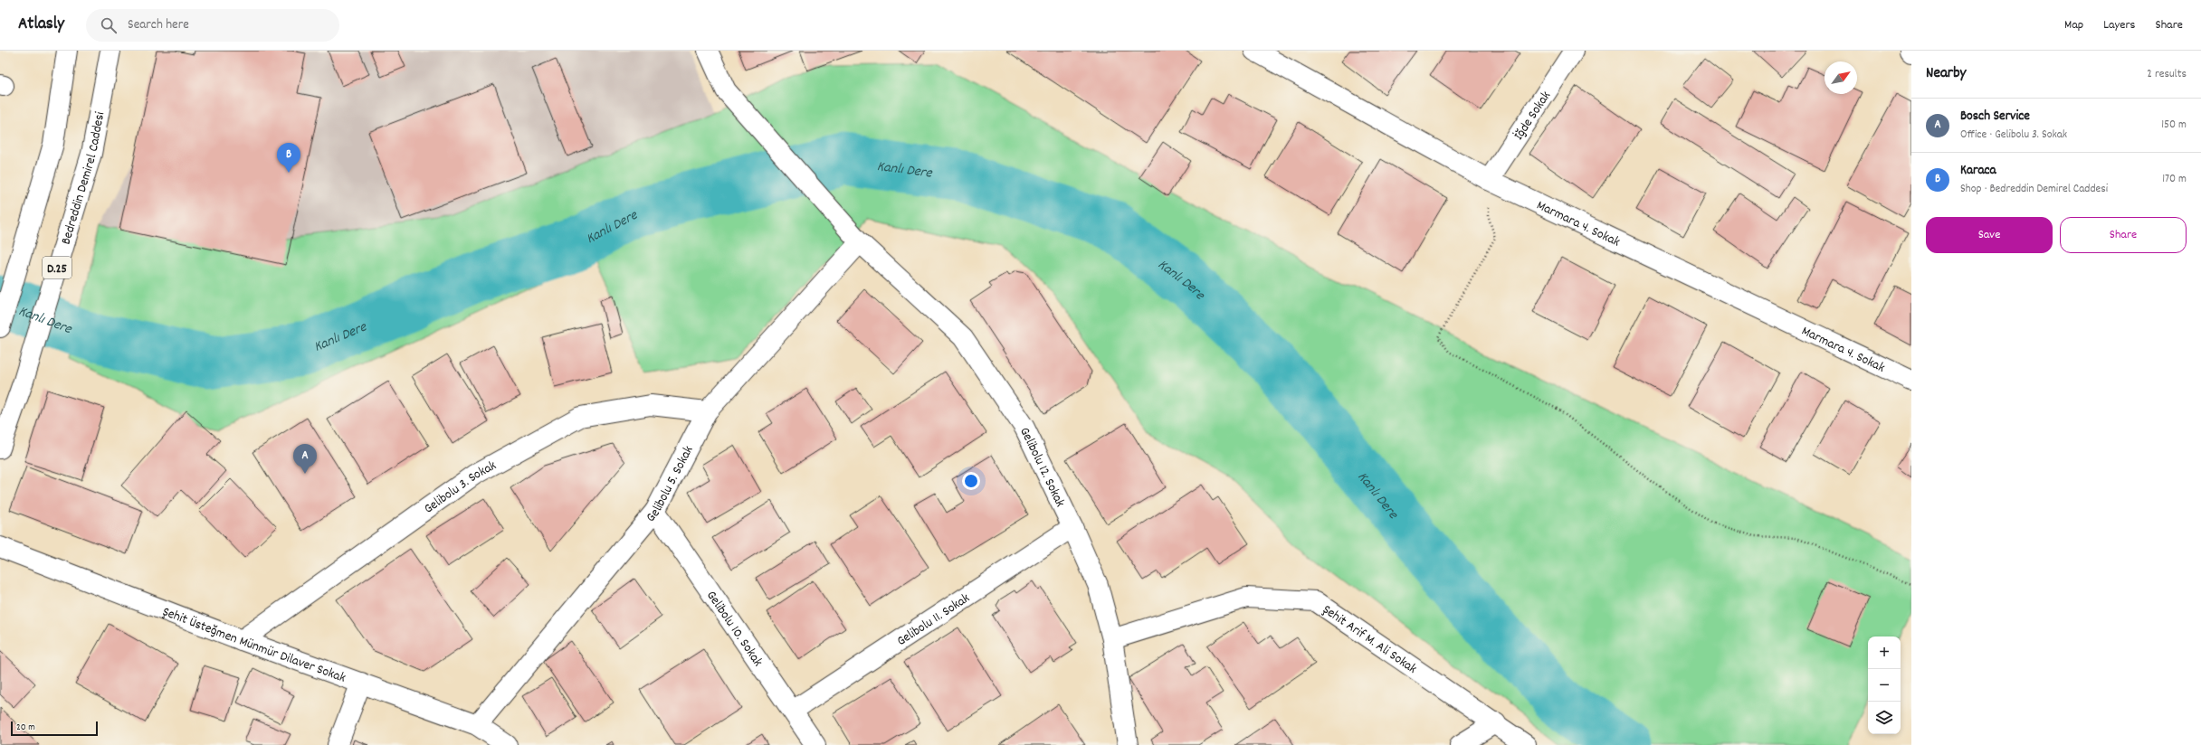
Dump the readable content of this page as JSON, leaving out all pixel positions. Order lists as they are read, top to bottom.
{
  "streets": {
    "street": [
      "İğde Sokak",
      "Bedreddin Demirel Caddesi",
      "Marmara 4. Sokak",
      "D.25",
      "Gelibolu 12. Sokak",
      "Gelibolu 5. Sokak",
      "Gelibolu 3. Sokak",
      "Gelibolu 11. Sokak",
      "Gelibolu 10. Sokak",
      "Şehit Arif M. Ali Sokak",
      "Şehit Üsteğmen Münmür Dilaver Sokak"
    ]
  },
  "crossings": [
    ["İğde Sokak", "Marmara 4. Sokak"],
    ["Gelibolu 12. Sokak", "Gelibolu 5. Sokak"],
    ["Gelibolu 12. Sokak", "Gelibolu 11. Sokak"],
    ["Gelibolu 12. Sokak", "Şehit Arif M. Ali Sokak"],
    ["Gelibolu 5. Sokak", "Gelibolu 3. Sokak"],
    ["Gelibolu 5. Sokak", "Gelibolu 10. Sokak"],
    ["Gelibolu 5. Sokak", "Şehit Üsteğmen Münmür Dilaver Sokak"],
    ["Gelibolu 3. Sokak", "Şehit Üsteğmen Münmür Dilaver Sokak"],
    ["Gelibolu 11. Sokak", "Gelibolu 10. Sokak"]
  ],
  "water": ["Kanlı Dere"],
  "scale_bar": "20 m",
  "north": "top right",
  "page": {
    "header": "Atlasly",
    "search": "Search here",
    "nav": ["Map", "Layers", "Share"],
    "heading": ["Nearby", "2 results"],
    "list": [
      {
        "mark": "A",
        "name": "Bosch Service",
        "note": "Office · Gelibolu 3. Sokak",
        "value": "150 m"
      },
      {
        "mark": "B",
        "name": "Karaca",
        "note": "Shop · Bedreddin Demirel Caddesi",
        "value": "170 m"
      }
    ],
    "pins": ["B", "A"],
    "buttons": ["Save", "Share"],
    "map_buttons": ["+", "−"],
    "scale": "20 m"
  }
}
